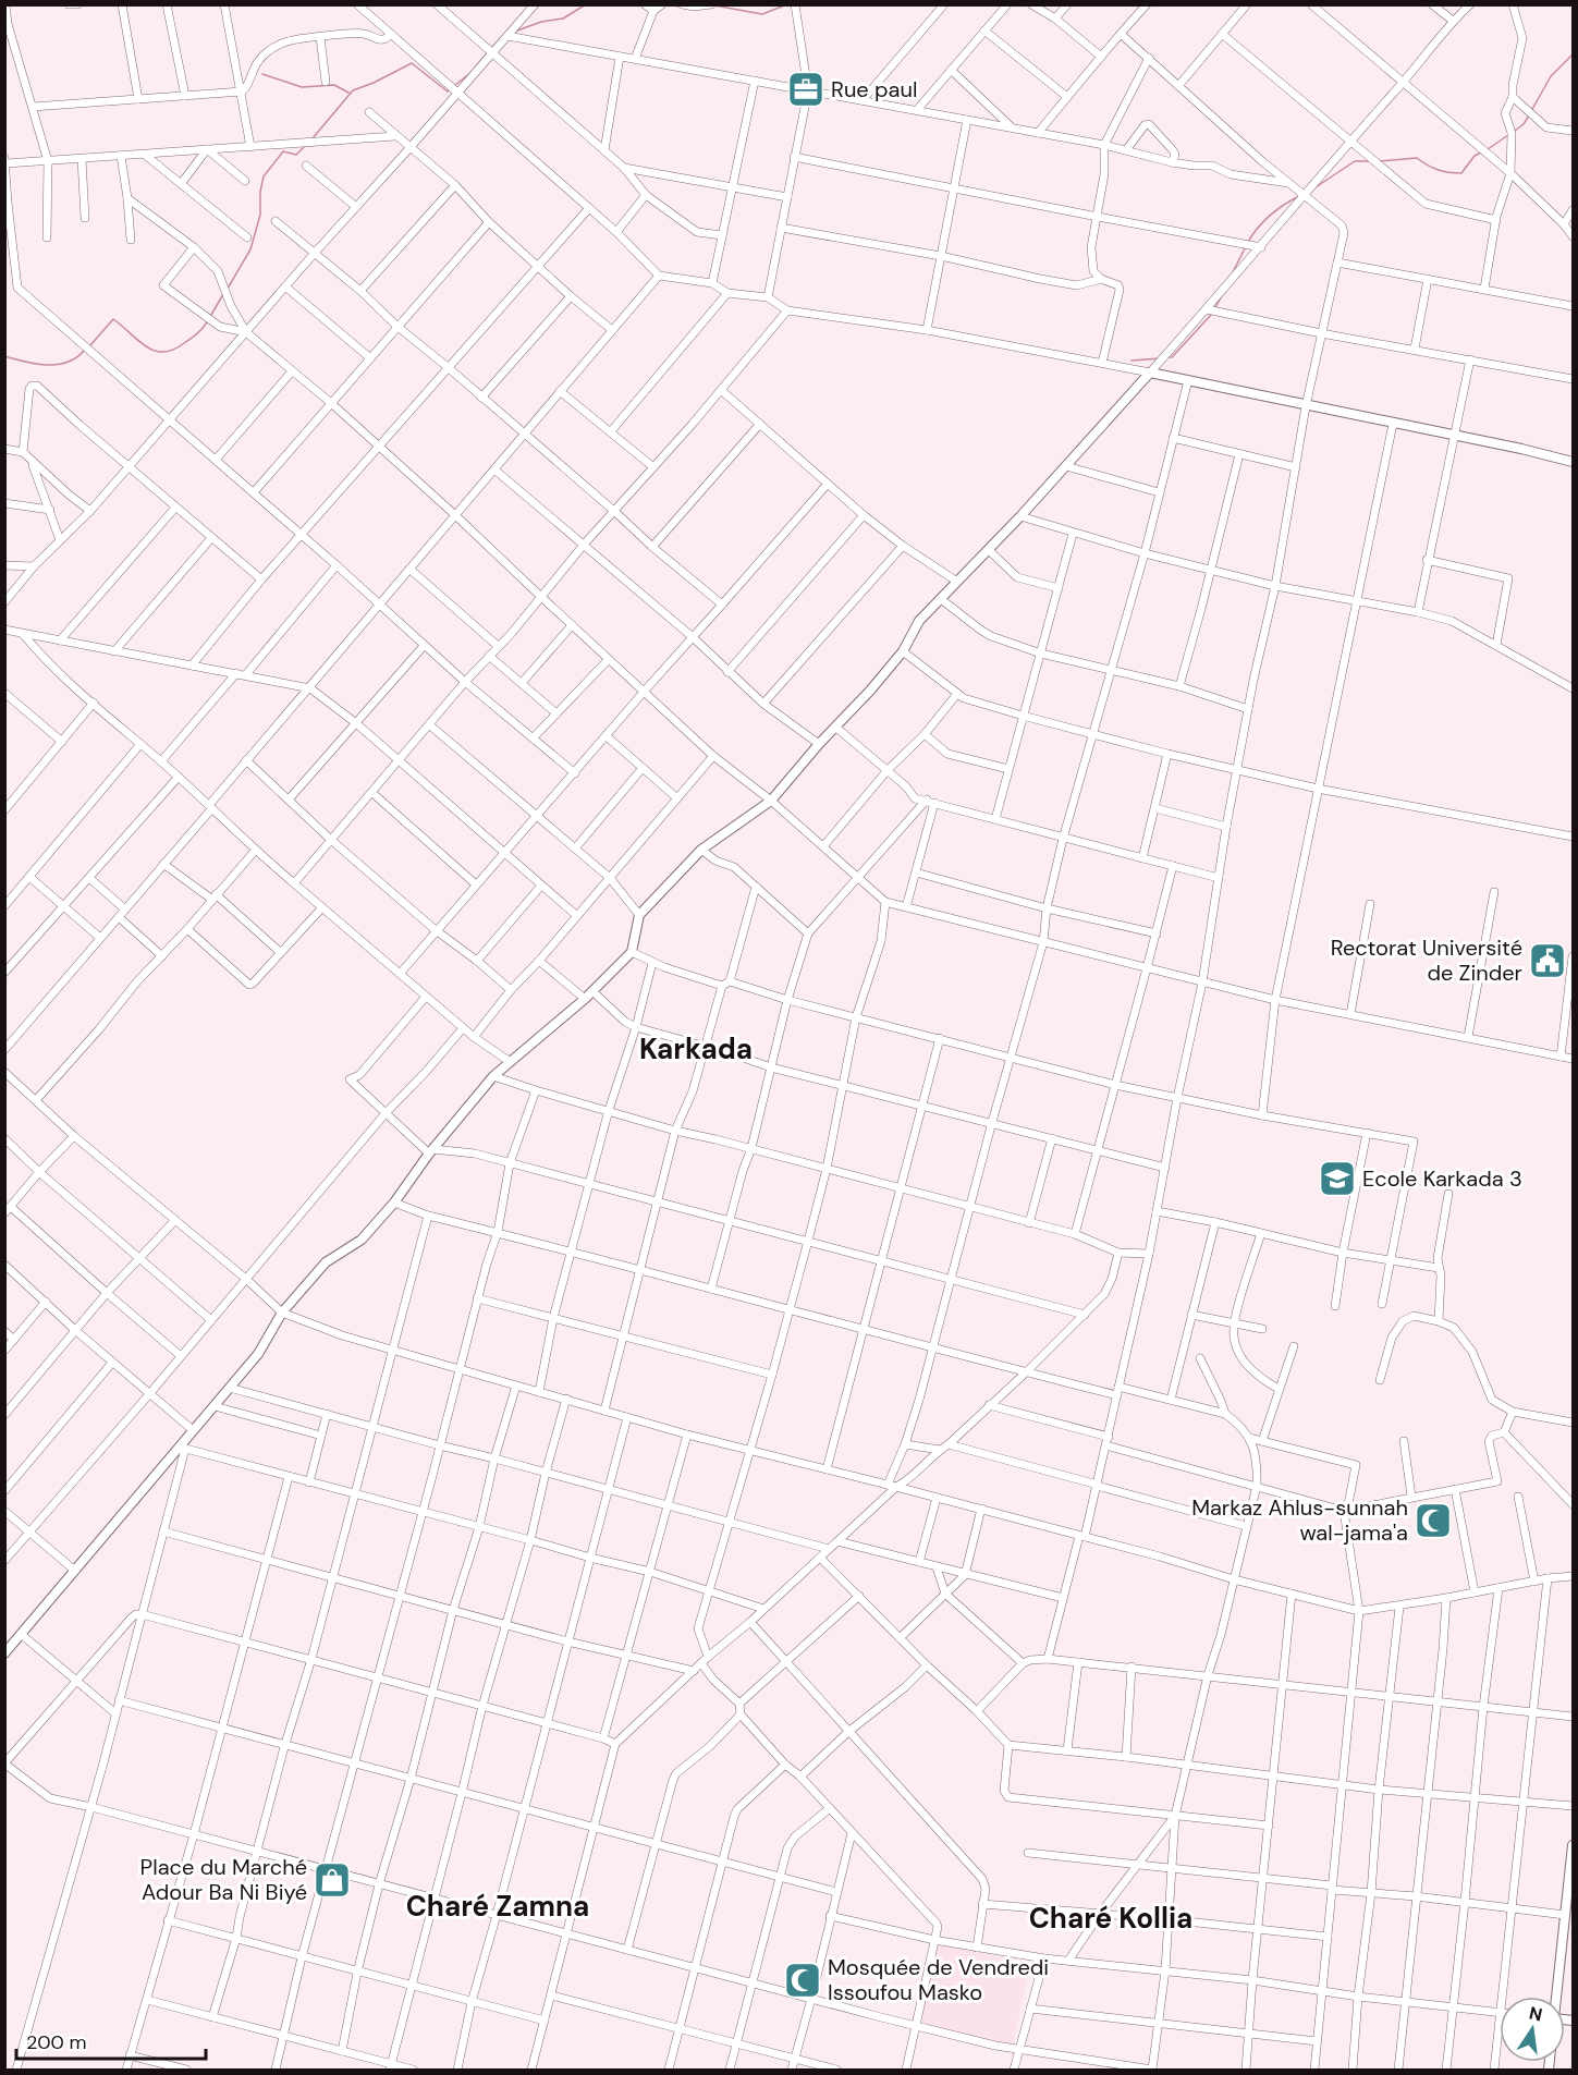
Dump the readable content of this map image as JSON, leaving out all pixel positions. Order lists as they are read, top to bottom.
{
  "districts": ["Karkada", "Charé Zamna", "Charé Kollia"],
  "places": {
    "office": ["Rue paul"],
    "public building": ["Rectorat Université de Zinder"],
    "school or university": ["Ecole Karkada 3"],
    "mosque": ["Markaz Ahlus-sunnah wal-jama'a", "Mosquée de Vendredi Issoufou Masko"],
    "shop": ["Place du Marché Adour Ba Ni Biyé"]
  },
  "scale_bar": "200 m",
  "north": "top"
}
